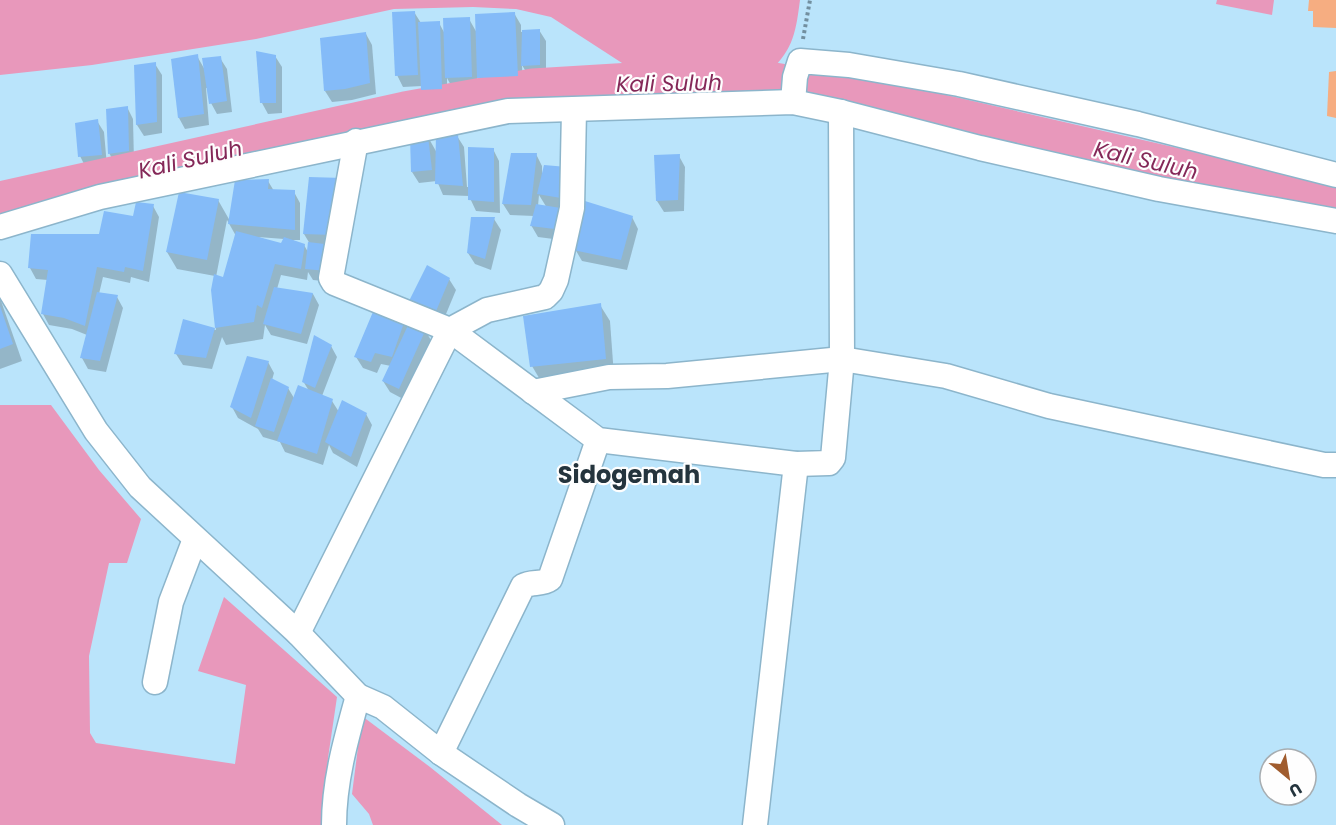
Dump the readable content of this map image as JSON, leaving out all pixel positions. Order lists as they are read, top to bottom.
{
  "districts": ["Sidogemah"],
  "water": ["Kali Suluh"],
  "north": "bottom right"
}
